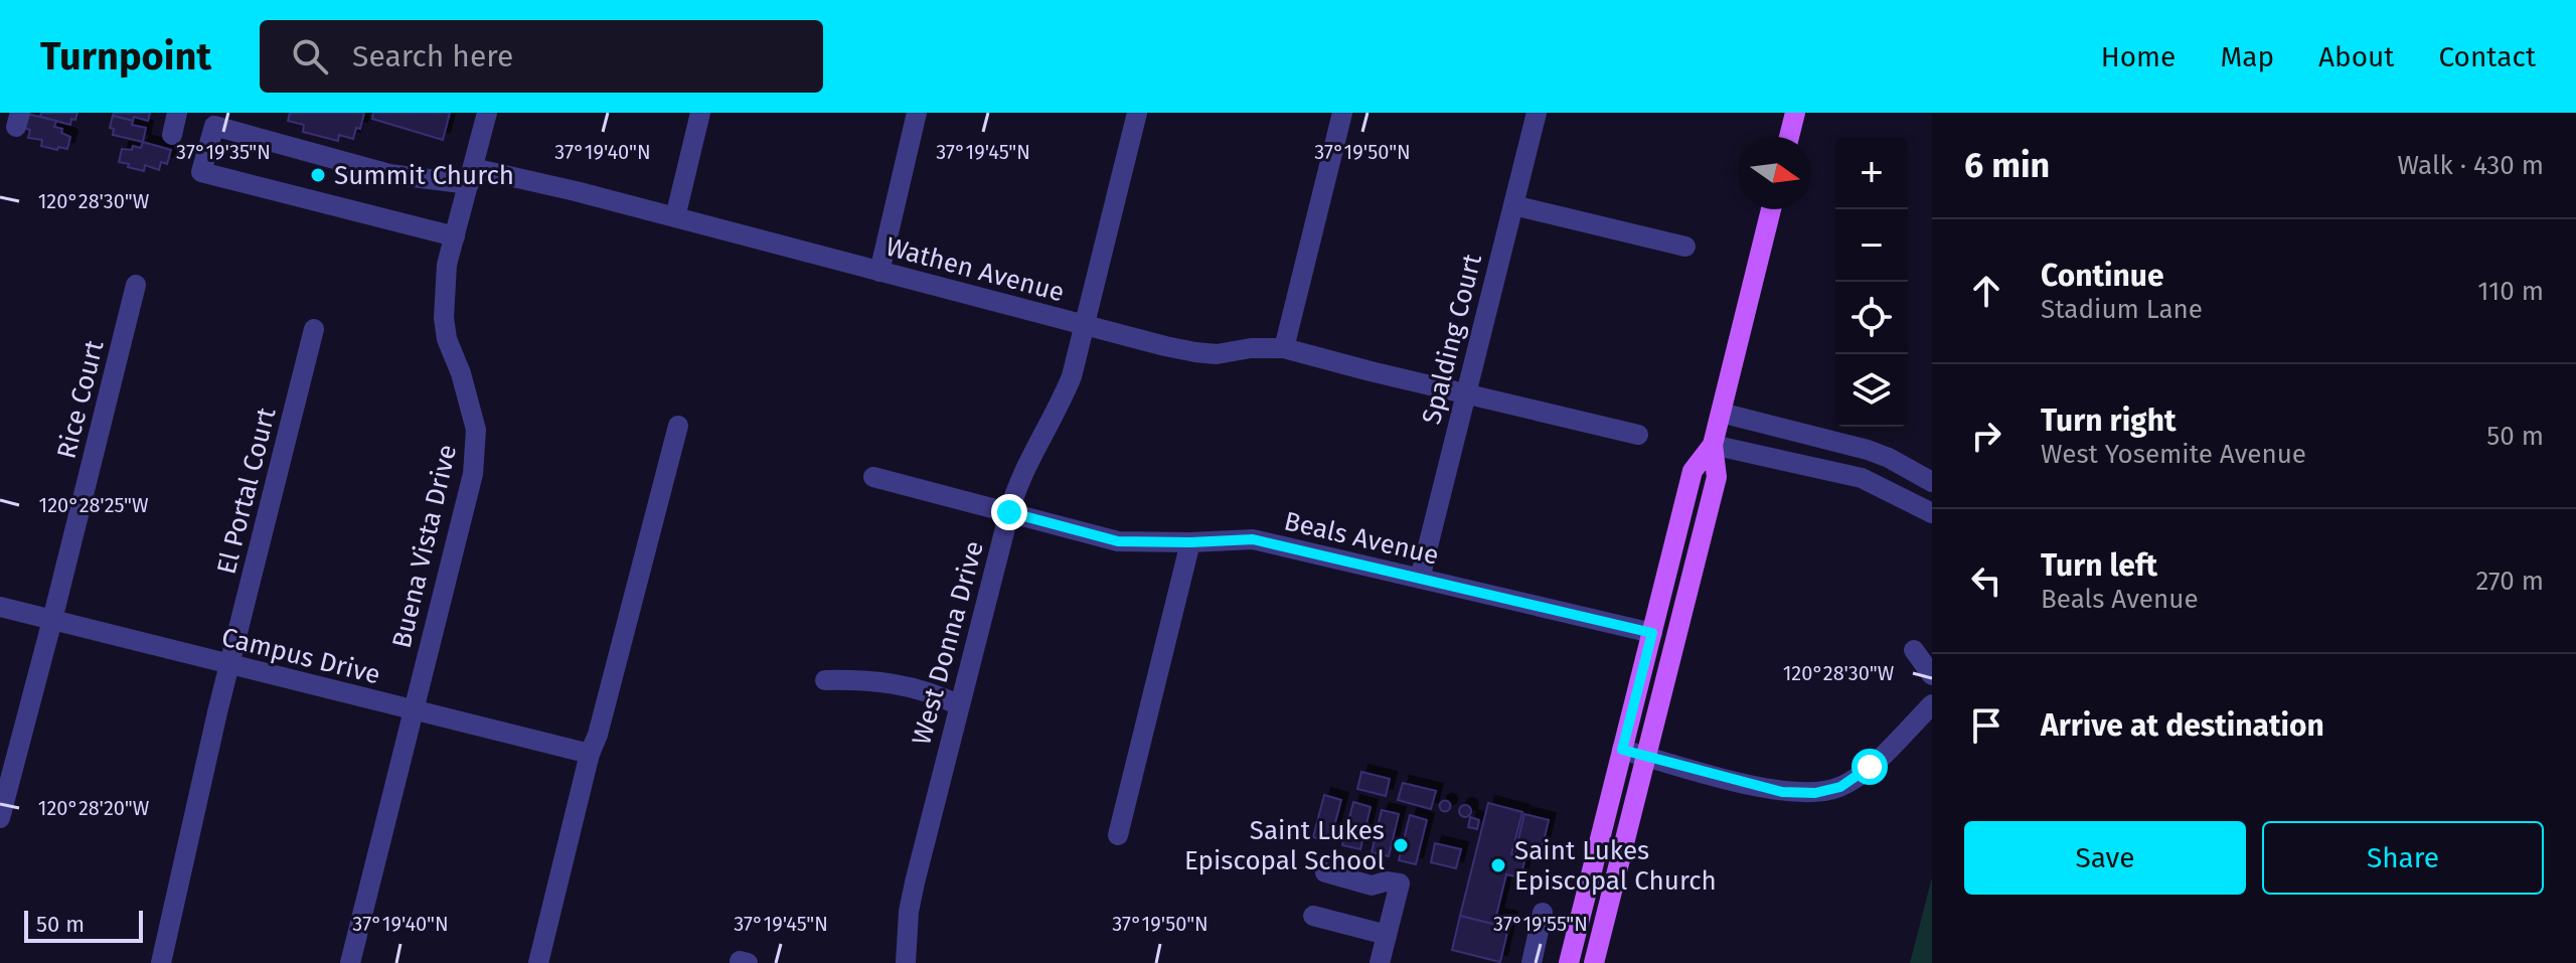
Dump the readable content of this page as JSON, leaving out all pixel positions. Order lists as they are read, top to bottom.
{
  "streets": {
    "street": [
      "Wathen Avenue",
      "Spalding Court",
      "Rice Court",
      "El Portal Court",
      "Beals Avenue",
      "Buena Vista Drive",
      "West Donna Drive",
      "Campus Drive"
    ]
  },
  "crossings": [
    ["Wathen Avenue", "Spalding Court"],
    ["Wathen Avenue", "Buena Vista Drive"],
    ["Wathen Avenue", "West Donna Drive"],
    ["Spalding Court", "Beals Avenue"],
    ["Rice Court", "Campus Drive"],
    ["El Portal Court", "Campus Drive"],
    ["Beals Avenue", "West Donna Drive"],
    ["Buena Vista Drive", "Campus Drive"]
  ],
  "places": ["Summit Church", "Saint Lukes Episcopal School", "Saint Lukes Episcopal Church"],
  "scale_bar": "50 m",
  "north": "right",
  "page": {
    "header": "Turnpoint",
    "search": "Search here",
    "nav": [
      "Home",
      "Map",
      "About",
      "Contact"
    ],
    "heading": ["6 min", "Walk · 430 m"],
    "map_buttons": ["+", "−"],
    "list": [
      ["Continue", "Stadium Lane", "110 m"],
      ["Turn right", "West Yosemite Avenue", "50 m"],
      ["Turn left", "Beals Avenue", "270 m"],
      "Arrive at destination"
    ],
    "buttons": ["Save", "Share"],
    "scale": "50 m"
  },
  "coordinates": [
    "37°19'35\"N",
    "37°19'40\"N",
    "37°19'45\"N",
    "37°19'50\"N",
    "120°28'30\"W",
    "120°28'25\"W",
    "120°28'20\"W",
    "37°19'55\"N"
  ]
}
